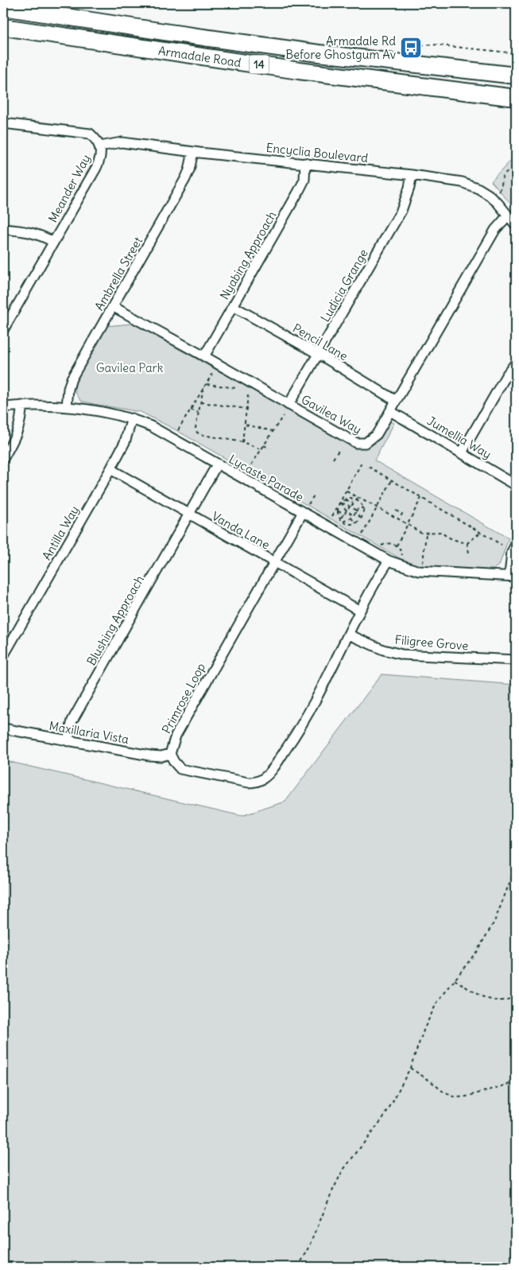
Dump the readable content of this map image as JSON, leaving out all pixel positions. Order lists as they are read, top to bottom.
{
  "streets": {
    "highway": ["Armadale Road", "14"],
    "street": [
      "Encyclia Boulevard",
      "Meander Way",
      "Nyabing Approach",
      "Ambrella Street",
      "Ludicia Grange",
      "Pencil Lane",
      "Gavilea Way",
      "Jumellia Way",
      "Lycaste Parade",
      "Vanda Lane",
      "Antilla Way",
      "Blushing Approach",
      "Filigree Grove",
      "Primrose Loop",
      "Maxillaria Vista"
    ]
  },
  "crossings": [
    ["Encyclia Boulevard", "Meander Way"],
    ["Encyclia Boulevard", "Nyabing Approach"],
    ["Encyclia Boulevard", "Ambrella Street"],
    ["Encyclia Boulevard", "Ludicia Grange"],
    ["Encyclia Boulevard", "Gavilea Way"],
    ["Nyabing Approach", "Pencil Lane"],
    ["Nyabing Approach", "Gavilea Way"],
    ["Ambrella Street", "Gavilea Way"],
    ["Ambrella Street", "Lycaste Parade"],
    ["Ludicia Grange", "Pencil Lane"],
    ["Ludicia Grange", "Gavilea Way"],
    ["Pencil Lane", "Gavilea Way"],
    ["Gavilea Way", "Jumellia Way"],
    ["Lycaste Parade", "Antilla Way"],
    ["Lycaste Parade", "Blushing Approach"],
    ["Lycaste Parade", "Primrose Loop"],
    ["Vanda Lane", "Antilla Way"],
    ["Vanda Lane", "Blushing Approach"],
    ["Vanda Lane", "Primrose Loop"],
    ["Blushing Approach", "Maxillaria Vista"],
    ["Primrose Loop", "Maxillaria Vista"]
  ],
  "parks": ["Gavilea Park"],
  "places": {
    "bus stop": ["Armadale Rd Before Ghostgum Av"]
  }
}
